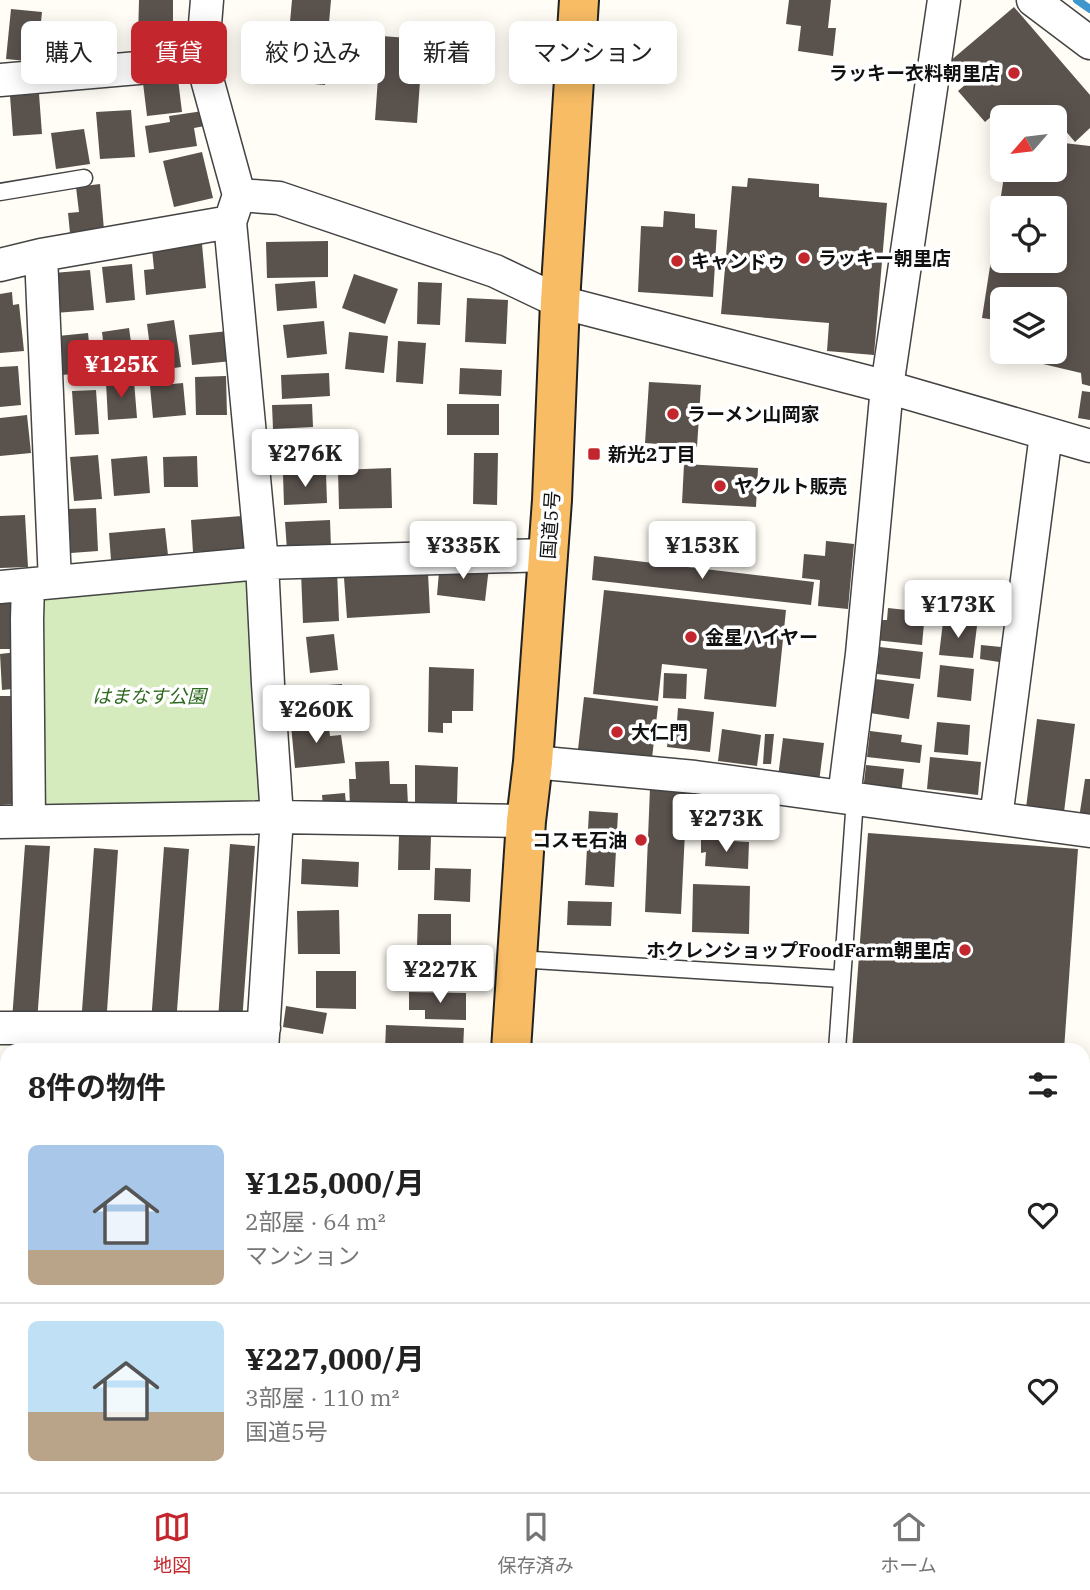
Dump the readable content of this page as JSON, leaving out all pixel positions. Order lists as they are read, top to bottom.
{
  "streets": {
    "highway": ["国道5号"]
  },
  "parks": ["はまなす公園"],
  "places": {
    "other": [
      "ラッキー衣料朝里店",
      "ラッキー朝里店",
      "キャンドゥ",
      "ラーメン山岡家",
      "ヤクルト販売",
      "金星ハイヤー",
      "大仁門",
      "コスモ石油",
      "ホクレンショップFoodFarm朝里店"
    ],
    "transit": ["新光2丁目"]
  },
  "north": "bottom left",
  "page": {
    "chip": [
      "購入",
      "賃貸",
      "絞り込み",
      "新着",
      "マンション"
    ],
    "price": [
      "¥125K",
      "¥276K",
      "¥335K",
      "¥153K",
      "¥173K",
      "¥260K",
      "¥273K",
      "¥227K"
    ],
    "heading": "8件の物件",
    "list": [
      {
        "name": "¥125,000/月",
        "note": "2部屋 · 64 m² · マンション"
      },
      {
        "name": "¥227,000/月",
        "note": "3部屋 · 110 m² · 国道5号"
      }
    ],
    "tabs": ["地図", "保存済み", "ホーム"]
  }
}
